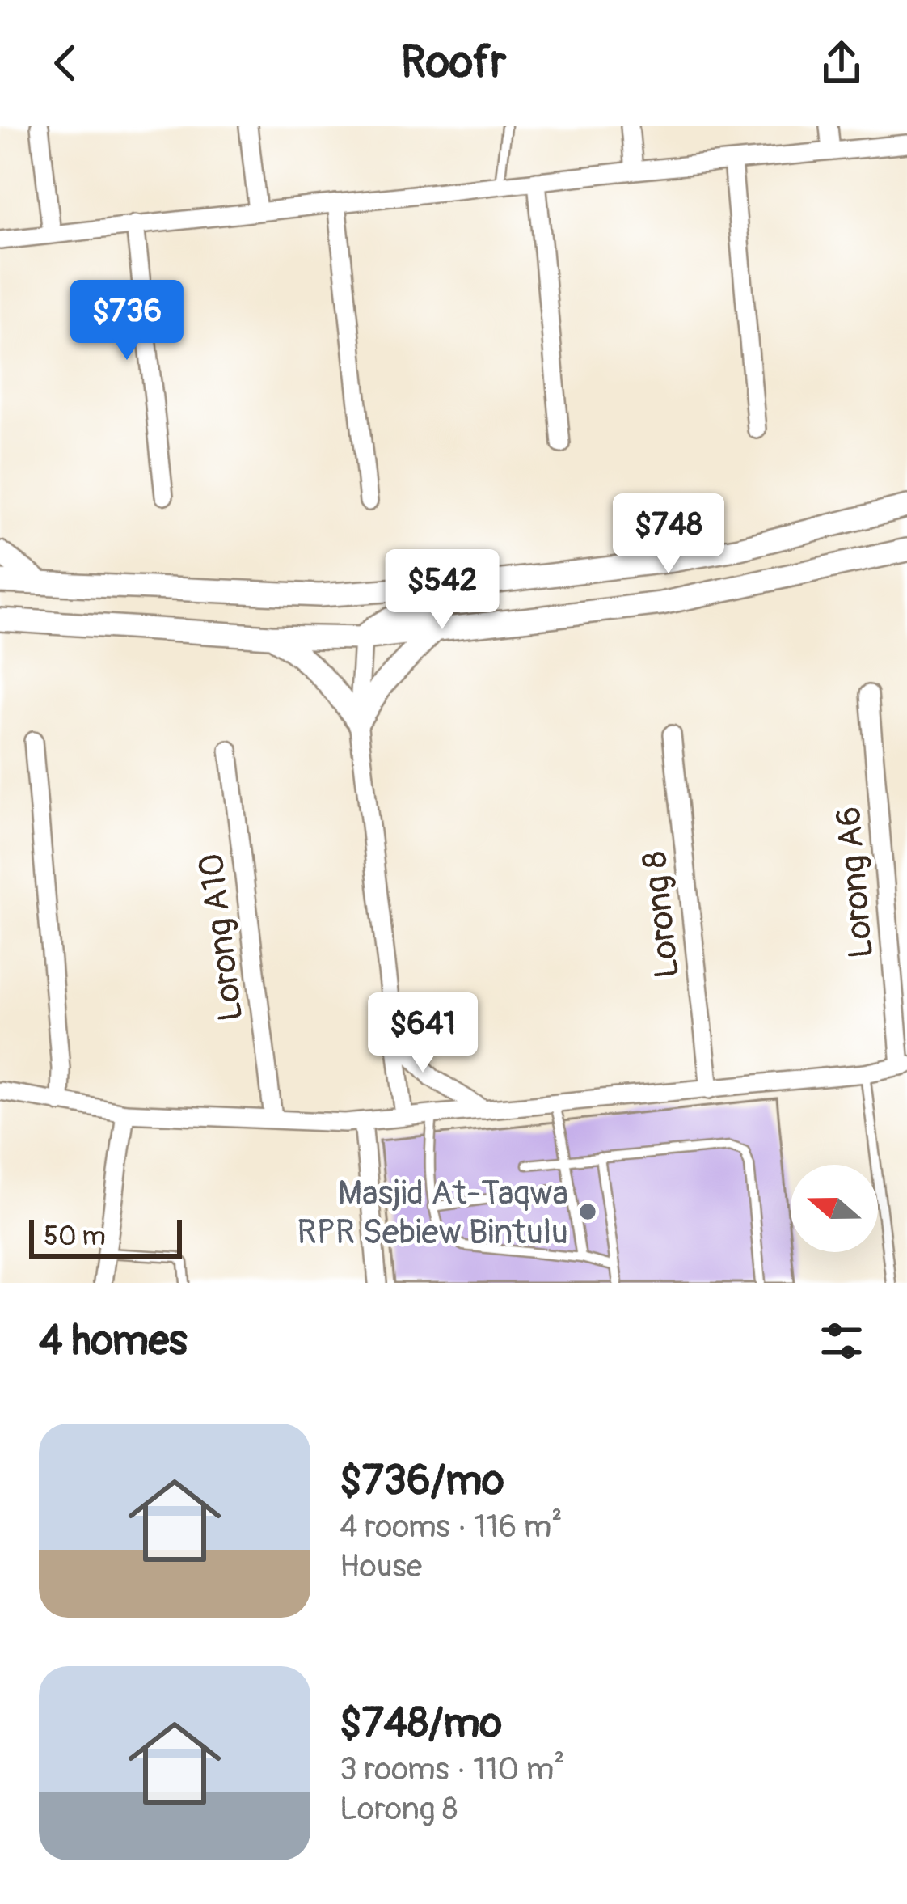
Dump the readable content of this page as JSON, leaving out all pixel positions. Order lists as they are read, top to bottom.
{
  "streets": {
    "street": ["Lorong A6", "Lorong 8", "Lorong A10"]
  },
  "places": ["Masjid At-Taqwa RPR Sebiew Bintulu"],
  "scale_bar": "50 m",
  "north": "left",
  "page": {
    "header": "Roofr",
    "price": [
      "$736",
      "$748",
      "$542",
      "$641"
    ],
    "scale": "50 m",
    "heading": "4 homes",
    "list": [
      {
        "name": "$736/mo",
        "note": "4 rooms · 116 m² · House"
      },
      {
        "name": "$748/mo",
        "note": "3 rooms · 110 m² · Lorong 8"
      }
    ]
  }
}
